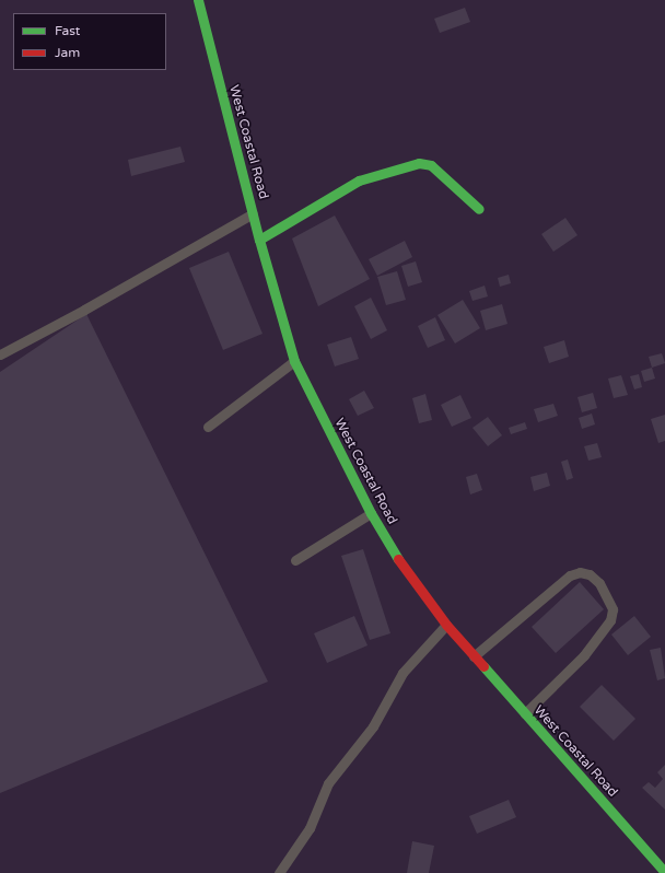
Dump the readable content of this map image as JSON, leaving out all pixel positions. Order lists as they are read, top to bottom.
{
  "streets": {
    "main road": ["West Coastal Road"]
  },
  "legend": ["Fast", "Jam"]
}
